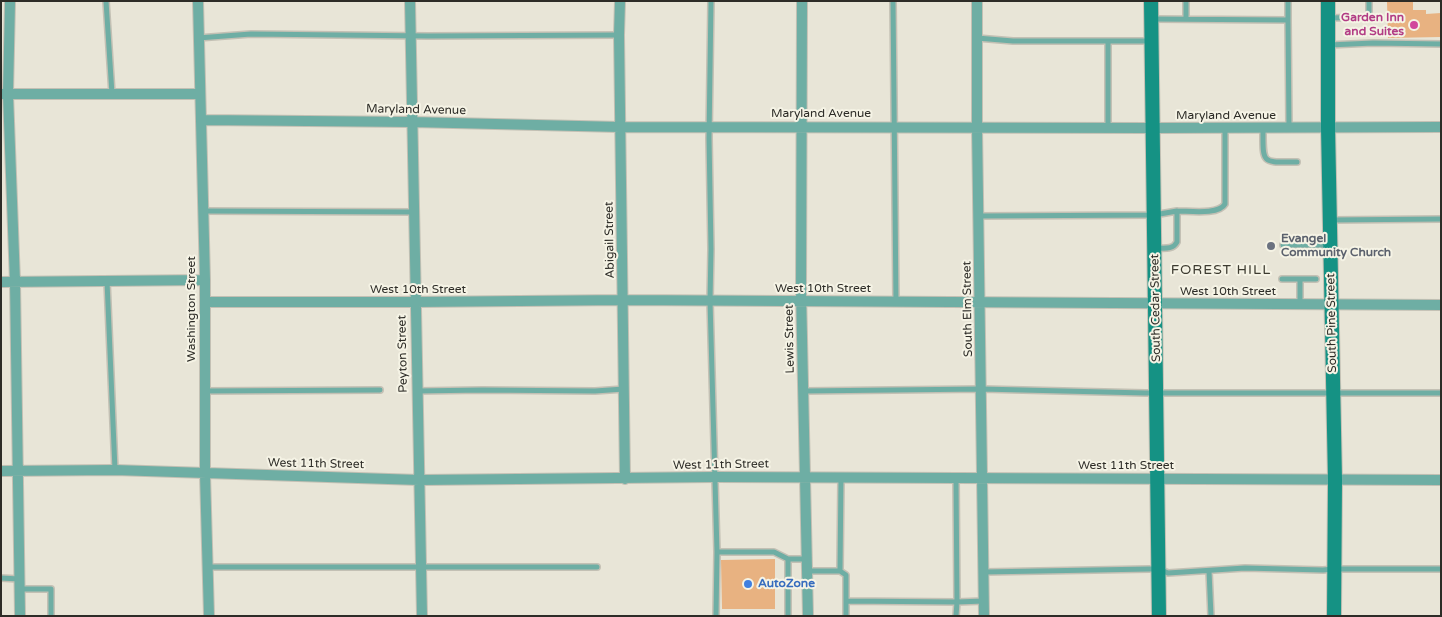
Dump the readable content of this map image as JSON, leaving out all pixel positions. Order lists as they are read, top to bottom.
{
  "streets": {
    "main road": ["South Cedar Street", "South Pine Street"],
    "street": [
      "Maryland Avenue",
      "Abigail Street",
      "West 10th Street",
      "Washington Street",
      "South Elm Street",
      "Lewis Street",
      "Peyton Street",
      "West 11th Street"
    ]
  },
  "crossings": [
    ["Maryland Avenue", "Abigail Street"],
    ["Maryland Avenue", "South Cedar Street"],
    ["Maryland Avenue", "Washington Street"],
    ["Maryland Avenue", "South Elm Street"],
    ["Maryland Avenue", "South Pine Street"],
    ["Maryland Avenue", "Lewis Street"],
    ["Maryland Avenue", "Peyton Street"],
    ["Abigail Street", "West 10th Street"],
    ["Abigail Street", "West 11th Street"],
    ["West 10th Street", "South Cedar Street"],
    ["West 10th Street", "Washington Street"],
    ["West 10th Street", "South Elm Street"],
    ["West 10th Street", "South Pine Street"],
    ["West 10th Street", "Lewis Street"],
    ["West 10th Street", "Peyton Street"],
    ["South Cedar Street", "West 11th Street"],
    ["Washington Street", "West 11th Street"],
    ["South Elm Street", "West 11th Street"],
    ["South Pine Street", "West 11th Street"],
    ["Lewis Street", "West 11th Street"],
    ["Peyton Street", "West 11th Street"]
  ],
  "districts": ["FOREST HILL"],
  "places": ["Garden Inn and Suites", "Evangel Community Church", "AutoZone"]
}
